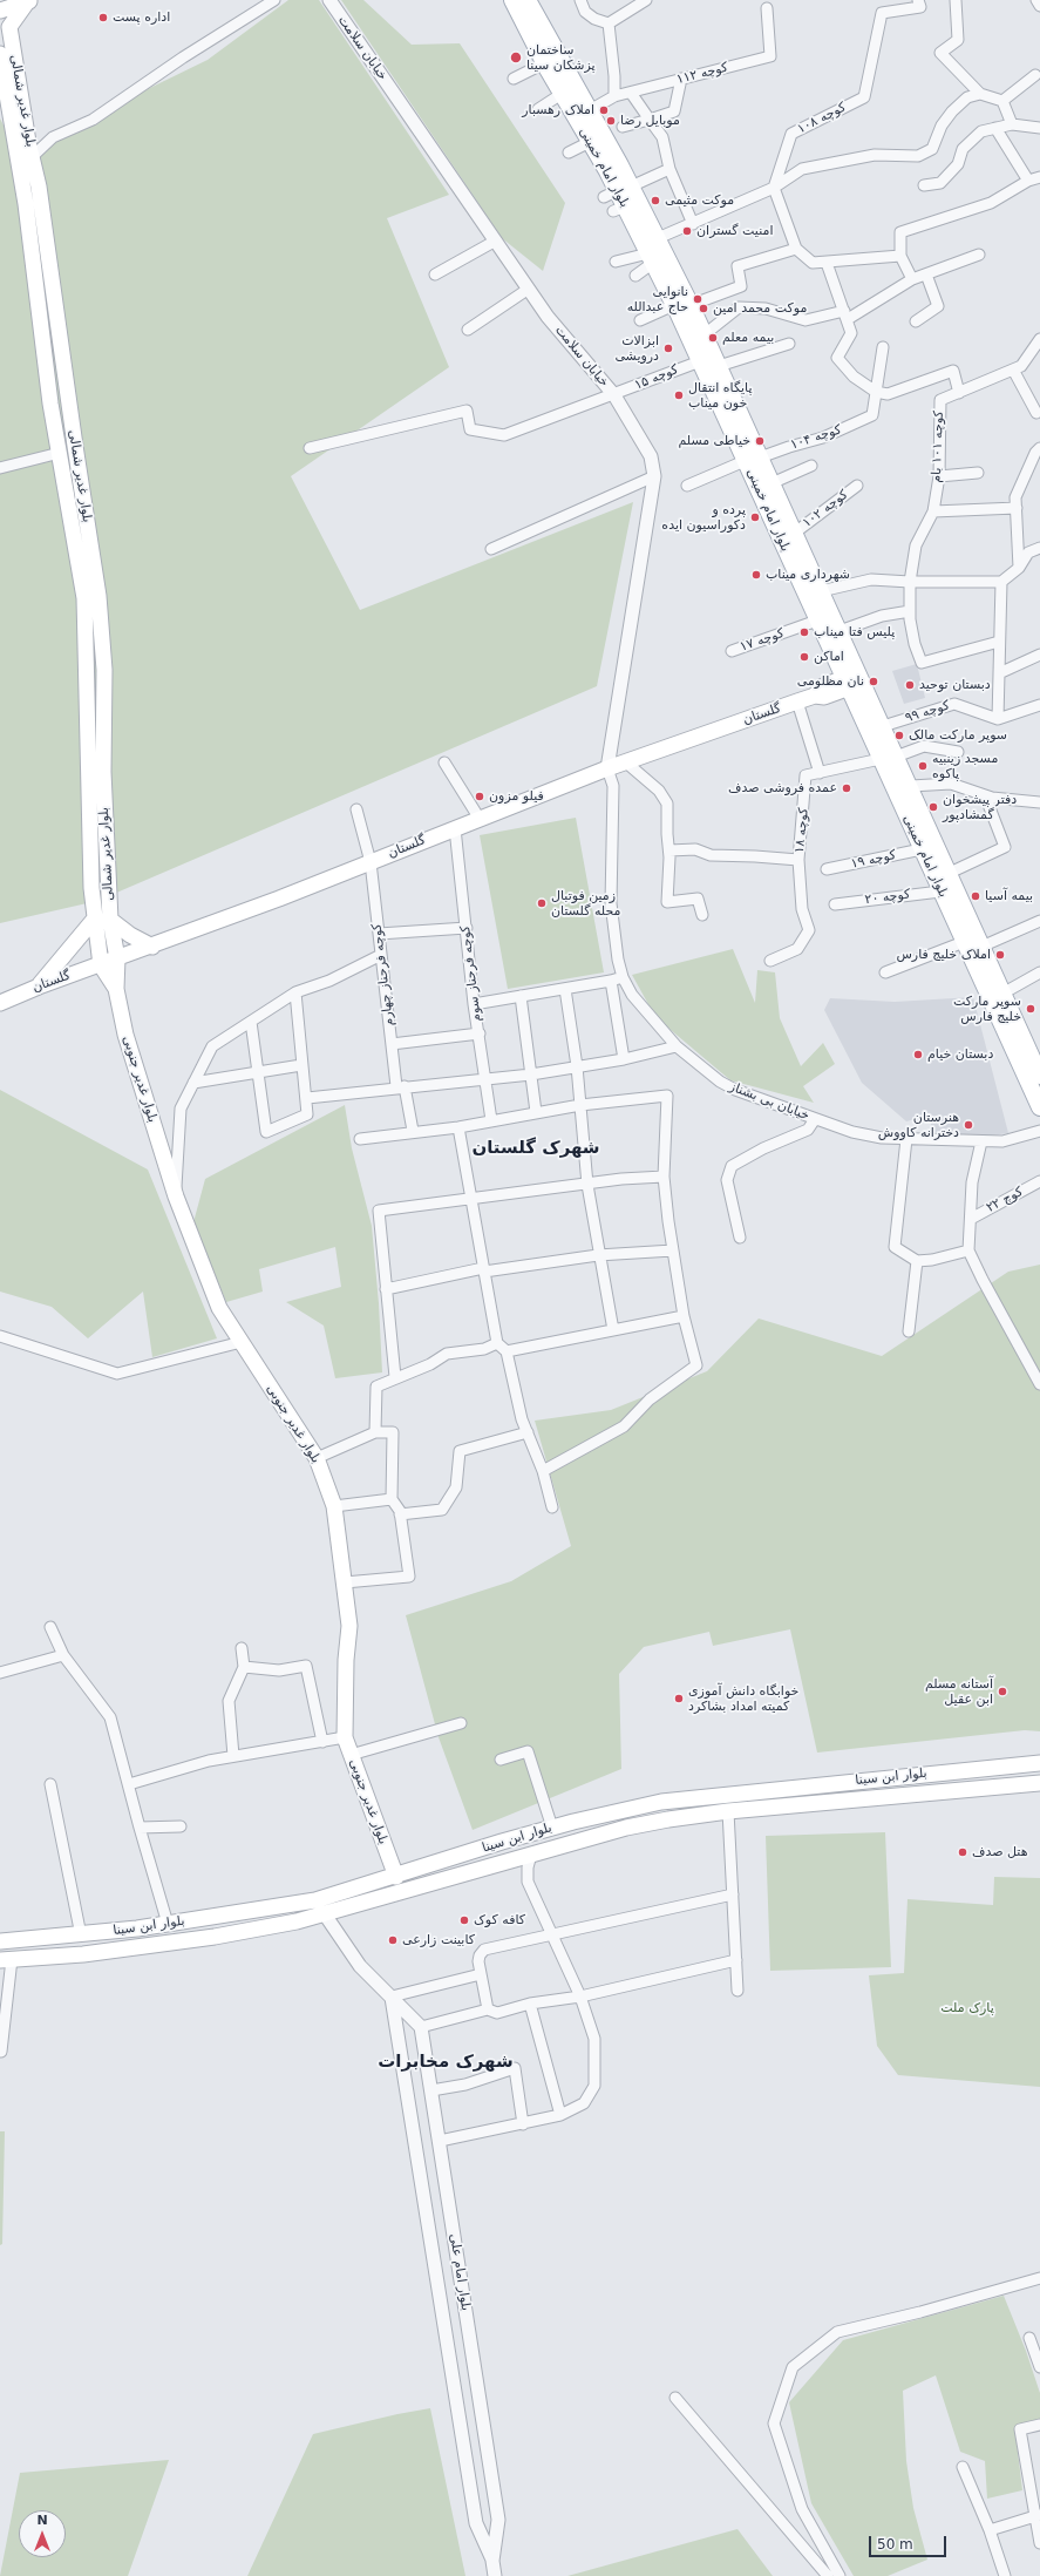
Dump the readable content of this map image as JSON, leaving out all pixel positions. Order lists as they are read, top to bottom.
{
  "streets": {
    "main road": [
      "بلوار غدیر شمالی",
      "بلوار امام خمینی",
      "گلستان",
      "بلوار غدیر جنوبی",
      "بلوار ابن سینا"
    ],
    "street": [
      "خیابان سلامت",
      "کوچه ۱۱۲",
      "کوچه ۱۰۸",
      "کوچه ۱۵",
      "کوچه ۱۰۴",
      "کوچه ۱۰۱ بام",
      "کوچه ۱۰۲",
      "کوچه ۱۷",
      "کوچه ۹۹",
      "کوچه ۱۸",
      "کوچه ۱۹",
      "کوچه ۲۰",
      "کوچه فرحناز سوم",
      "کوچه فرحناز چهارم",
      "خیابان بی بشناز",
      "کوچ ۲۲",
      "بلوار امام علی"
    ]
  },
  "crossings": [
    ["خیابان سلامت", "کوچه ۱۵"],
    ["خیابان سلامت", "گلستان"],
    ["خیابان سلامت", "خیابان بی بشناز"],
    ["کوچه ۱۱۲", "بلوار امام خمینی"],
    ["بلوار غدیر شمالی", "گلستان"],
    ["بلوار غدیر شمالی", "بلوار غدیر جنوبی"],
    ["بلوار امام خمینی", "کوچه ۱۵"],
    ["بلوار امام خمینی", "کوچه ۱۰۴"],
    ["بلوار امام خمینی", "کوچه ۱۰۲"],
    ["بلوار امام خمینی", "کوچه ۱۷"],
    ["بلوار امام خمینی", "کوچه ۹۹"],
    ["بلوار امام خمینی", "گلستان"],
    ["بلوار امام خمینی", "کوچه ۱۸"],
    ["بلوار امام خمینی", "کوچه ۱۹"],
    ["بلوار امام خمینی", "کوچه ۲۰"],
    ["گلستان", "کوچه فرحناز سوم"],
    ["گلستان", "کوچه فرحناز چهارم"],
    ["گلستان", "بلوار غدیر جنوبی"],
    ["گلستان", "خیابان بی بشناز"],
    ["بلوار غدیر جنوبی", "بلوار ابن سینا"]
  ],
  "districts": ["شهرک گلستان", "شهرک مخابرات"],
  "parks": ["پارک ملت"],
  "places": [
    "اداره پست",
    "ساختمان پزشکان سینا",
    "املاک رهسبار",
    "موبایل رضا",
    "موکت مثیمی",
    "امنیت گستران",
    "نانوایی حاج عبدالله",
    "موکت محمد امین",
    "بیمه معلم",
    "ابزالات درویشی",
    "پایگاه انتقال خون میناب",
    "خیاطی مسلم",
    "پرده و دکوراسیون ایده",
    "شهرداری میناب",
    "پلیس فتا میناب",
    "اماکن",
    "نان مظلومی",
    "دبستان توحید",
    "سوپر مارکت مالک",
    "مسجد زینبیه پاکوه",
    "عمده فروشی صدف",
    "فیلو مزون",
    "دفتر پیشخوان گمشادپور",
    "بیمه آسیا",
    "زمین فوتبال محله گلستان",
    "املاک خلیج فارس",
    "سوپر مارکت خلیج فارس",
    "دبستان خیام",
    "هنرستان دخترانه کاووش",
    "آستانه مسلم ابن عقیل",
    "خوابگاه دانش آموزی کمیته امداد بشاکرد",
    "هتل صدف",
    "کافه کوک",
    "کابینت زارعی"
  ],
  "scale_bar": "50 m",
  "north": "top"
}
